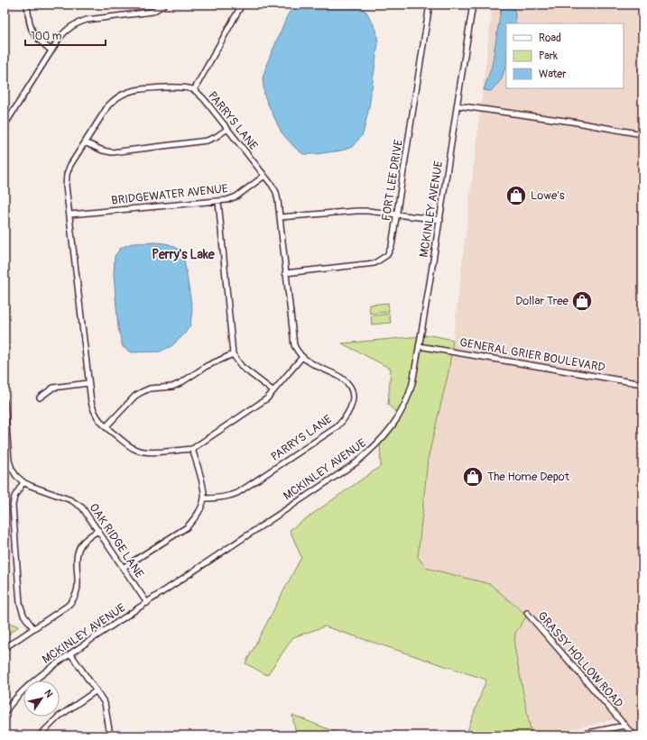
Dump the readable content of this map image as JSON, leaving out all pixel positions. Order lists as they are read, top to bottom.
{
  "streets": {
    "street": [
      "PARRYS LANE",
      "FORT LEE DRIVE",
      "BRIDGEWATER AVENUE",
      "MCKINLEY AVENUE",
      "GENERAL GRIER BOULEVARD",
      "OAK RIDGE LANE",
      "GRASSY HOLLOW ROAD"
    ]
  },
  "crossings": [
    ["PARRYS LANE", "FORT LEE DRIVE"],
    ["PARRYS LANE", "BRIDGEWATER AVENUE"],
    ["MCKINLEY AVENUE", "GENERAL GRIER BOULEVARD"],
    ["MCKINLEY AVENUE", "OAK RIDGE LANE"]
  ],
  "districts": ["Perry's Lake"],
  "places": {
    "shop": ["Lowe's", "Dollar Tree", "The Home Depot"]
  },
  "legend": ["Road", "Park", "Water"],
  "scale_bar": "100 m",
  "north": "top right"
}
